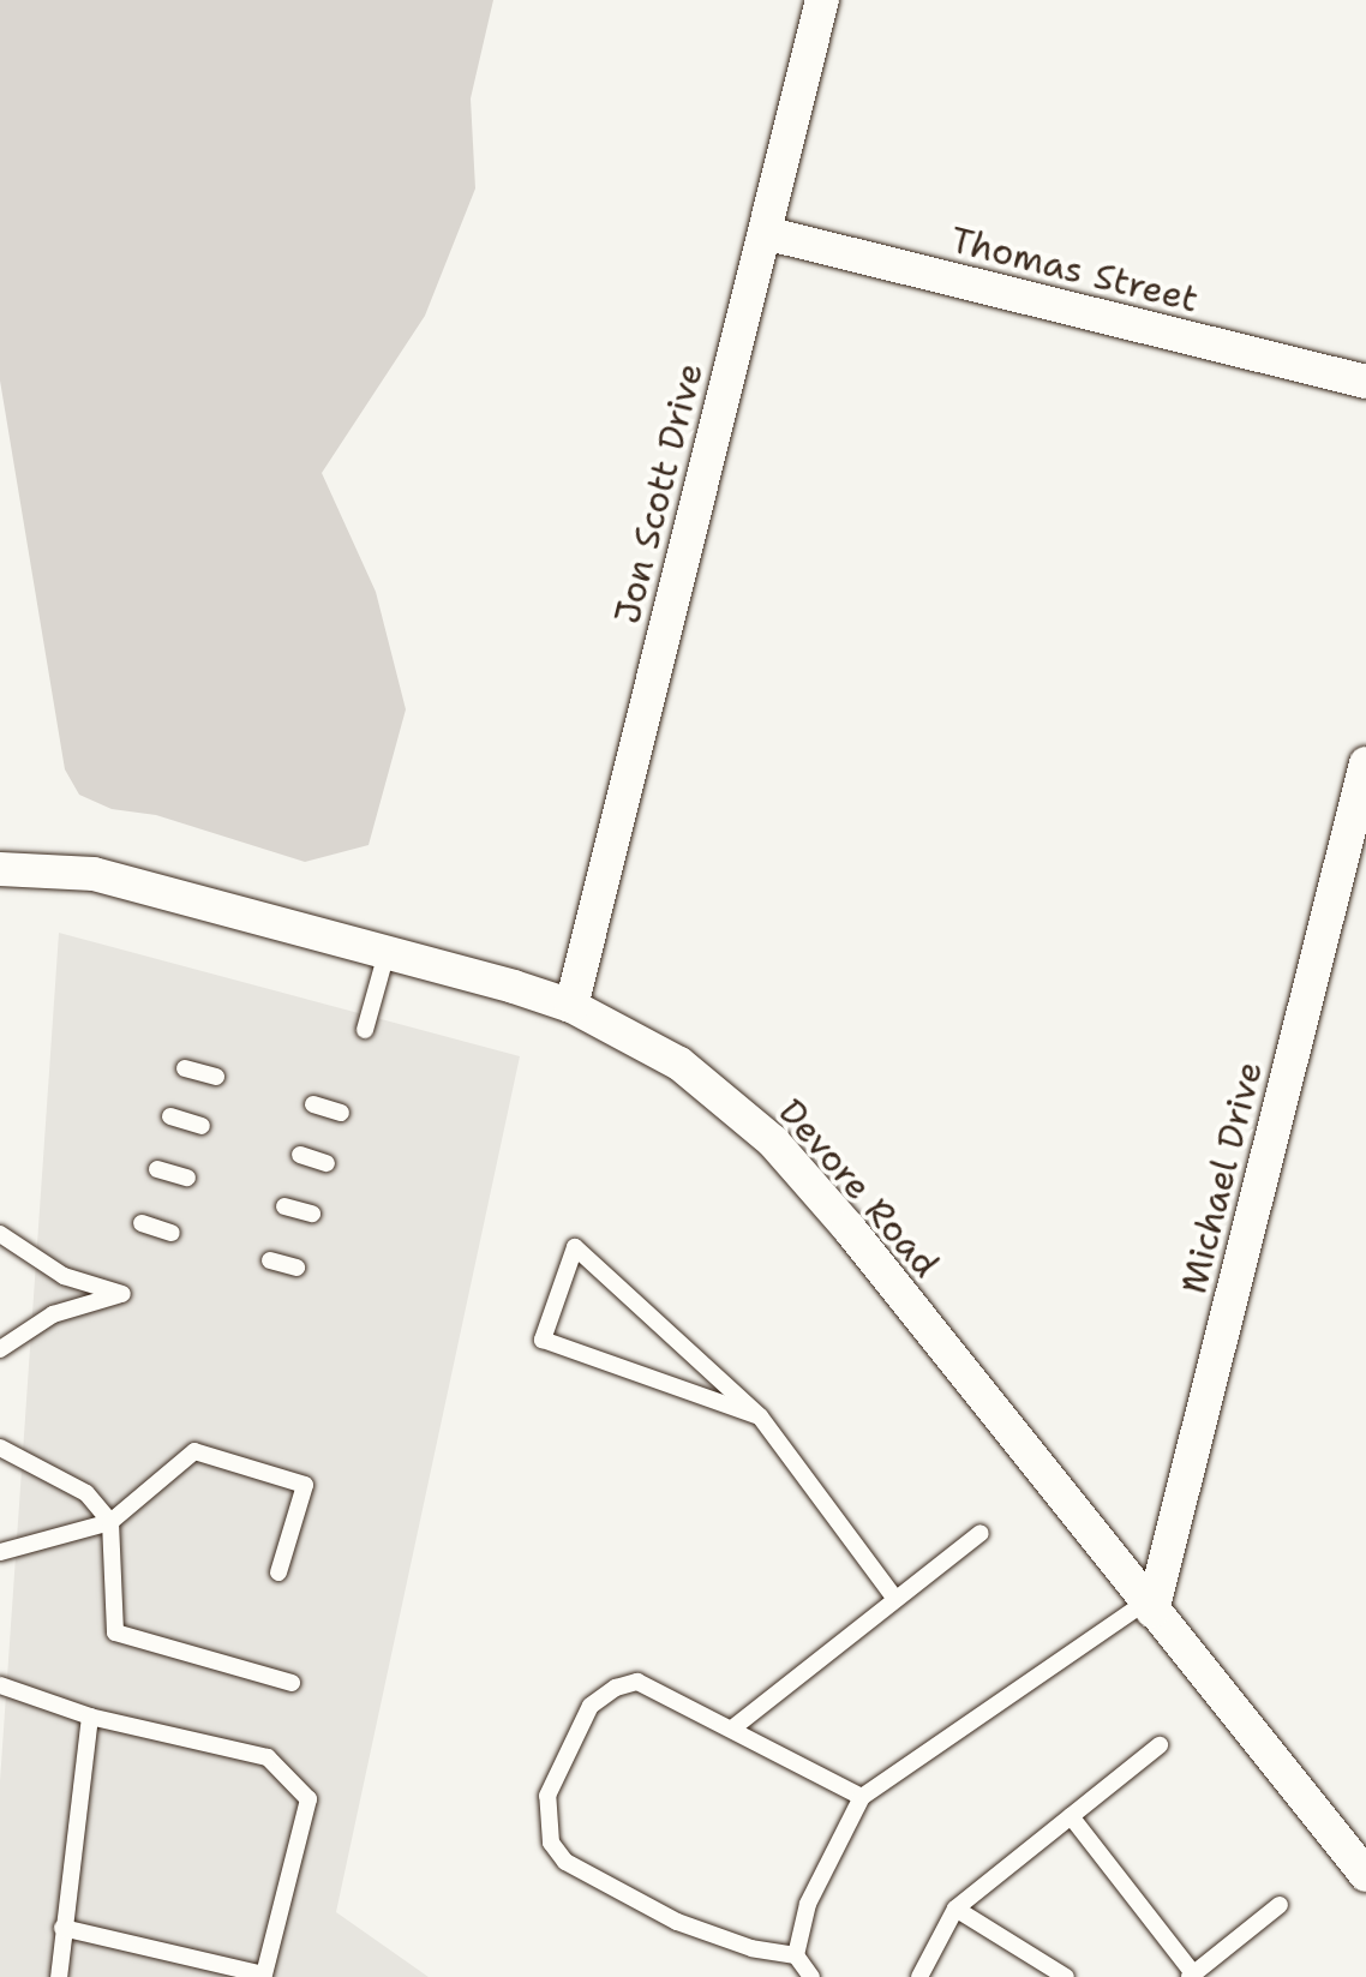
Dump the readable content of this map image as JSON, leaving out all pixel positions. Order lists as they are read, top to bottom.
{
  "streets": {
    "street": [
      "Thomas Street",
      "Jon Scott Drive",
      "Michael Drive",
      "Devore Road"
    ]
  },
  "crossings": [
    ["Thomas Street", "Jon Scott Drive"],
    ["Jon Scott Drive", "Devore Road"],
    ["Michael Drive", "Devore Road"]
  ]
}
